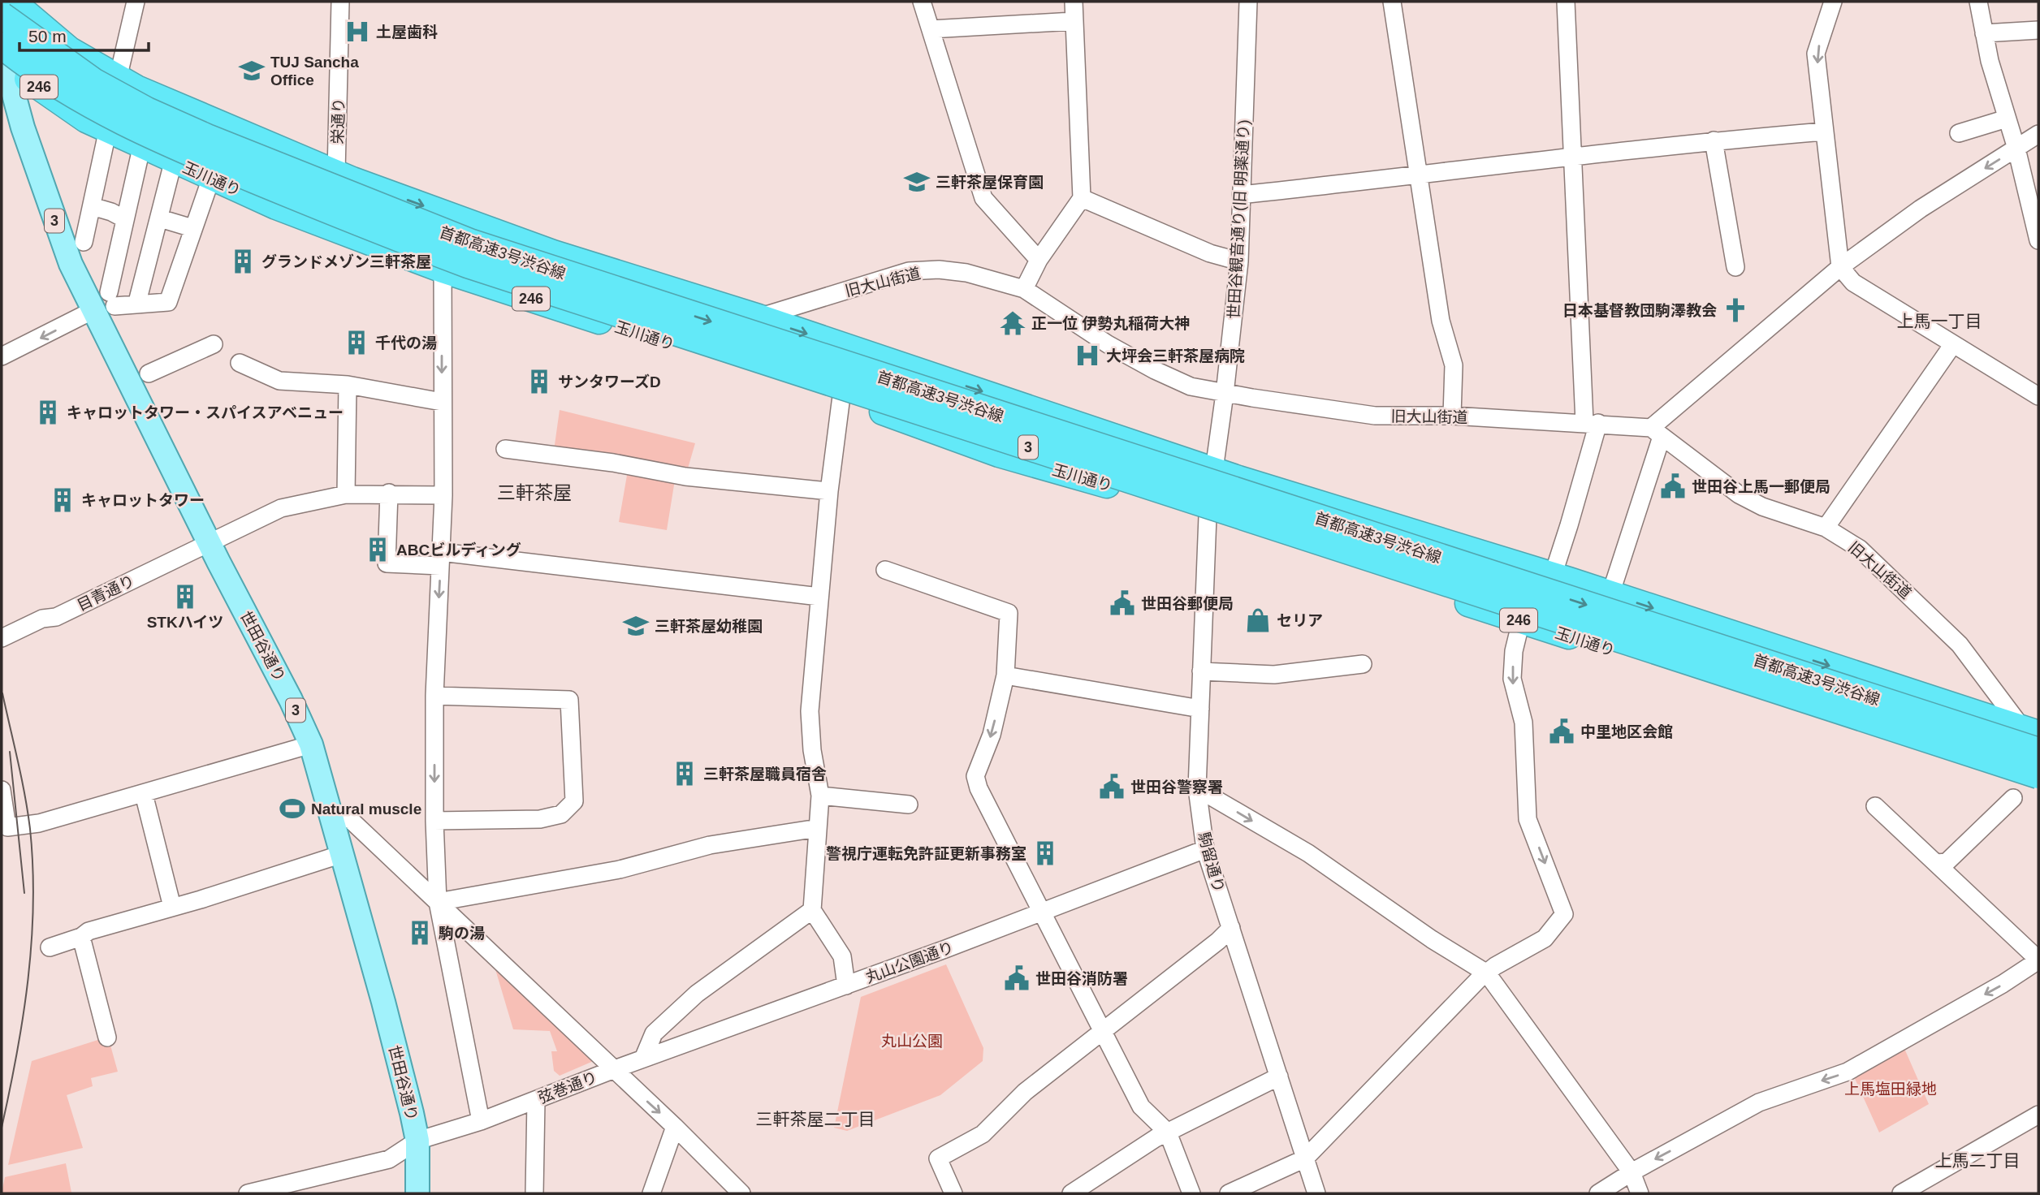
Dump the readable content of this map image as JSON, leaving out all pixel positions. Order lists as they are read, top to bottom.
{
  "streets": {
    "highway": [
      "246",
      "玉川通り",
      "3",
      "首都高速3号渋谷線"
    ],
    "main road": ["世田谷通り"],
    "street": [
      "栄通り",
      "世田谷観音通り(旧 明薬通り)",
      "旧大山街道",
      "目青通り",
      "駒留通り",
      "丸山公園通り",
      "弦巻通り"
    ]
  },
  "crossings": [
    ["246", "玉川通り"],
    ["246", "首都高速3号渋谷線"],
    ["246", "世田谷通り"],
    ["玉川通り", "世田谷観音通り(旧 明薬通り)"],
    ["玉川通り", "首都高速3号渋谷線"],
    ["玉川通り", "世田谷通り"],
    ["玉川通り", "駒留通り"],
    ["世田谷観音通り(旧 明薬通り)", "旧大山街道"],
    ["世田谷観音通り(旧 明薬通り)", "駒留通り"],
    ["首都高速3号渋谷線", "世田谷通り"],
    ["目青通り", "世田谷通り"],
    ["世田谷通り", "弦巻通り"],
    ["駒留通り", "丸山公園通り"],
    ["丸山公園通り", "弦巻通り"]
  ],
  "districts": [
    "上馬一丁目",
    "三軒茶屋",
    "三軒茶屋二丁目",
    "上馬二丁目"
  ],
  "parks": ["丸山公園", "上馬塩田緑地"],
  "places": {
    "hospital": ["土屋歯科", "大坪会三軒茶屋病院"],
    "school or university": ["TUJ Sancha Office", "三軒茶屋保育園", "三軒茶屋幼稚園"],
    "building": [
      "グランドメゾン三軒茶屋",
      "千代の湯",
      "サンタワーズD",
      "キャロットタワー・スパイスアベニュー",
      "キャロットタワー",
      "ABCビルディング",
      "STKハイツ",
      "三軒茶屋職員宿舎",
      "警視庁運転免許証更新事務室",
      "駒の湯"
    ],
    "church": ["日本基督教団駒澤教会"],
    "temple": ["正一位 伊勢丸稲荷大神"],
    "public building": [
      "世田谷上馬一郵便局",
      "世田谷郵便局",
      "中里地区会館",
      "世田谷警察署",
      "世田谷消防署"
    ],
    "shop": ["セリア"],
    "sports": ["Natural muscle"]
  },
  "scale_bar": "50 m"
}
